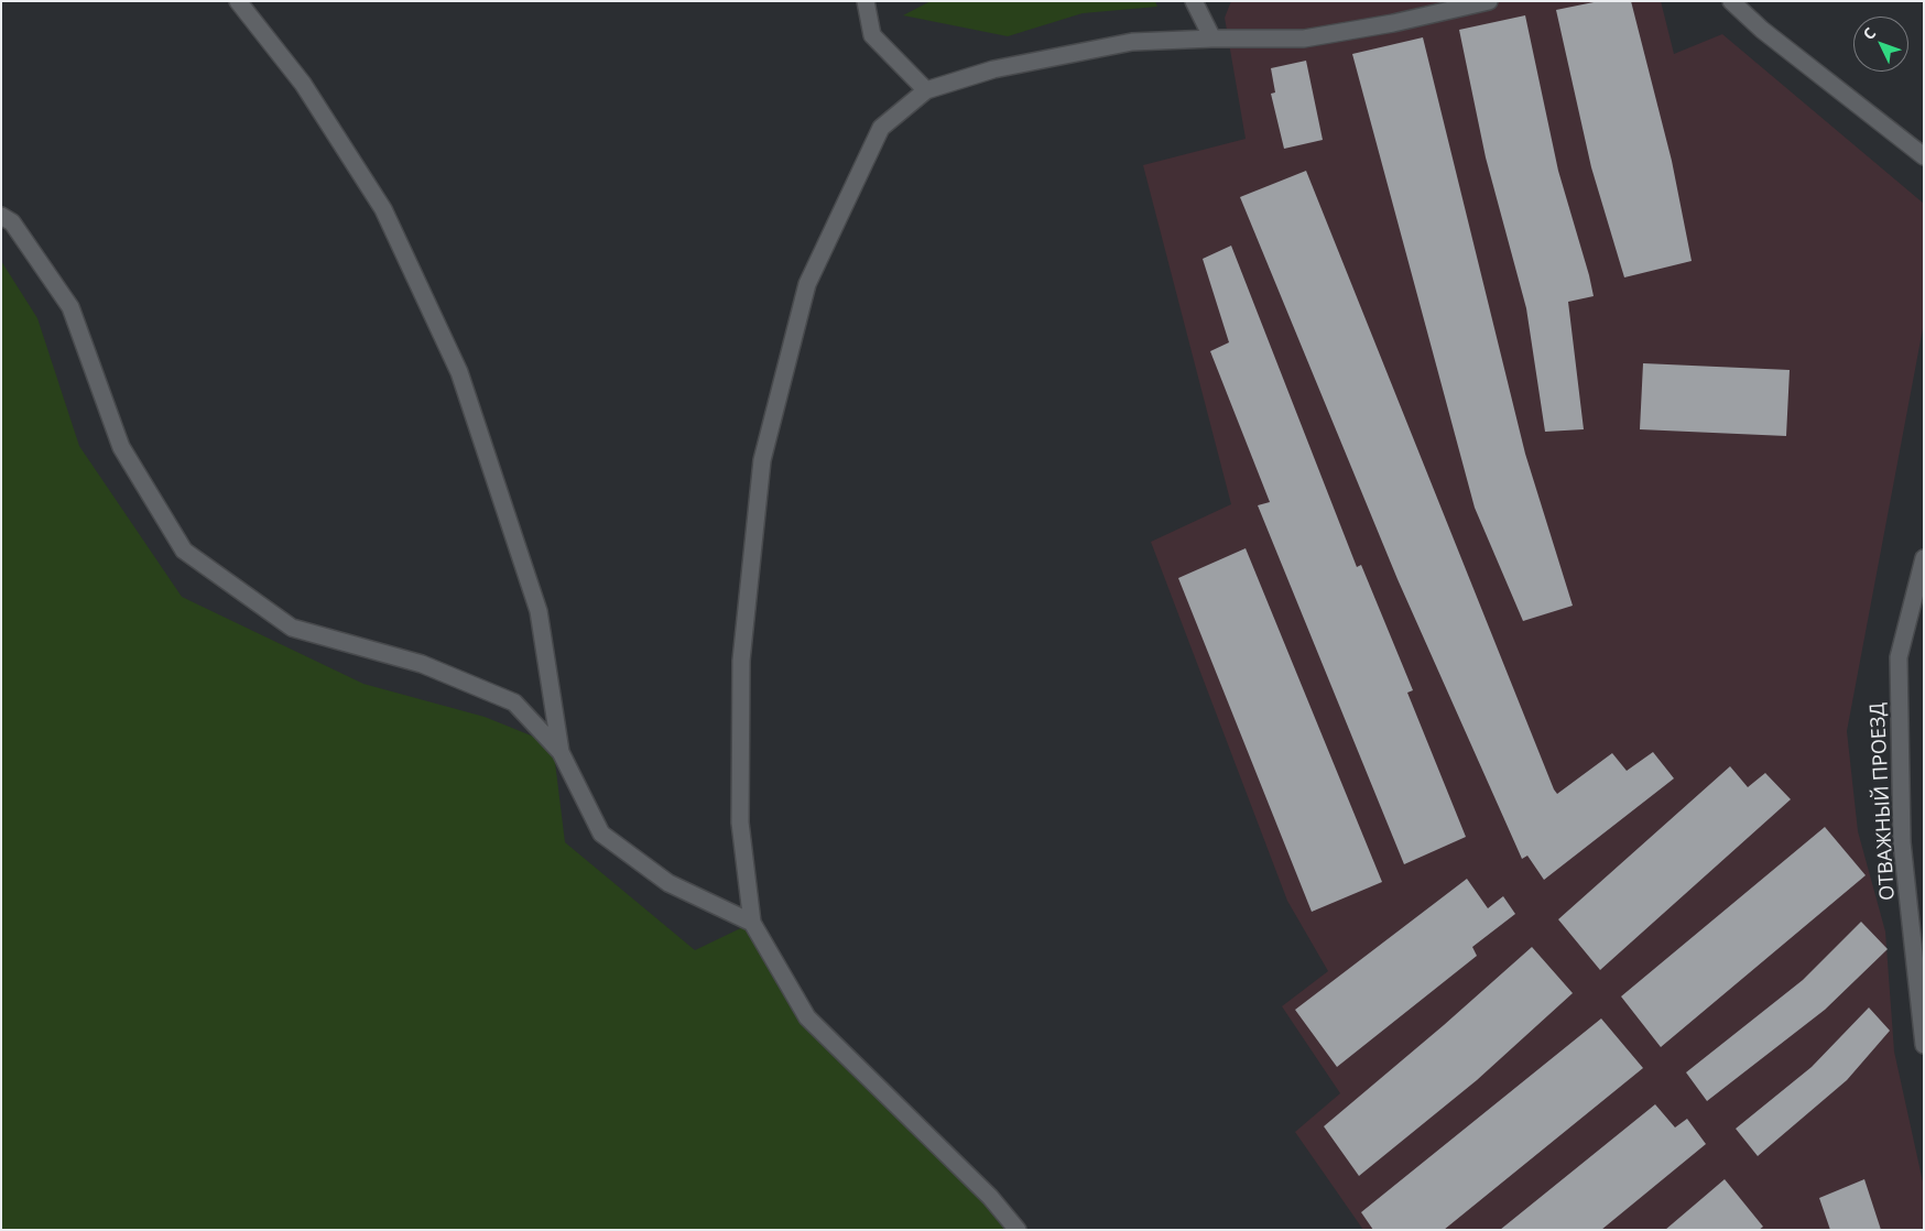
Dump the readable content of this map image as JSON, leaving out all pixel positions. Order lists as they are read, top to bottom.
{
  "streets": {
    "street": ["ОТВАЖНЫЙ ПРОЕЗД"]
  },
  "north": "top left"
}
